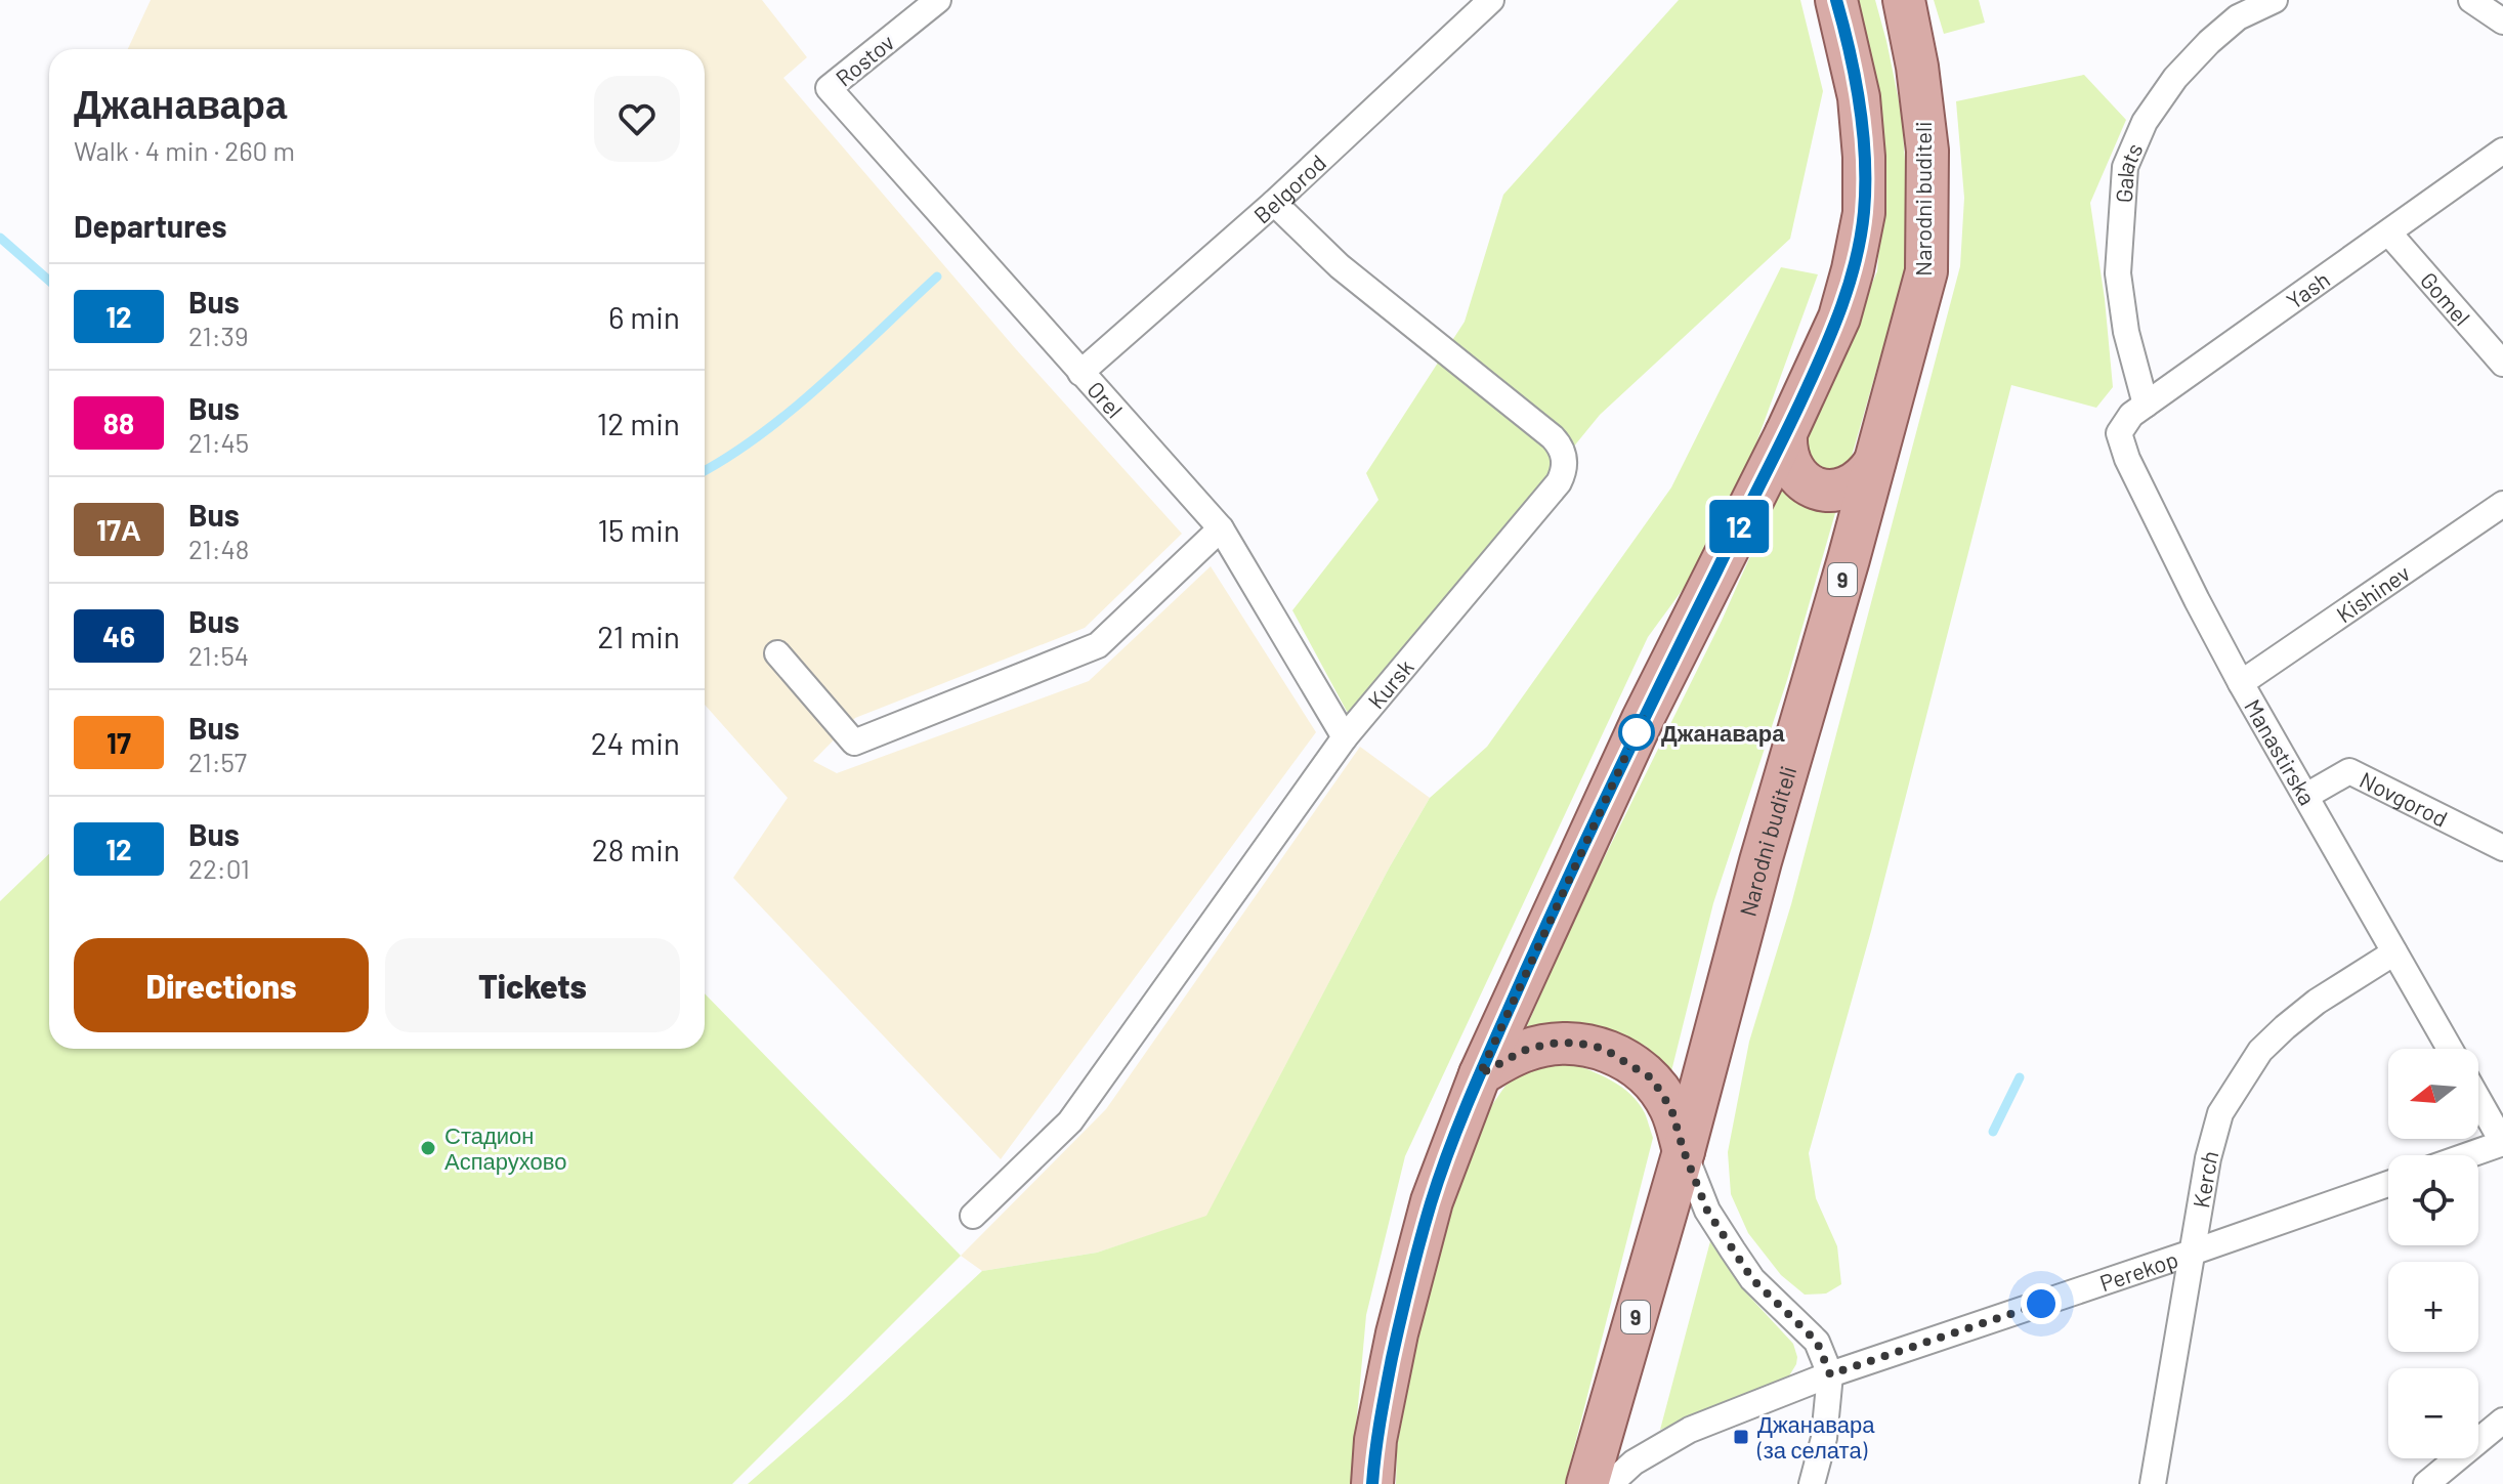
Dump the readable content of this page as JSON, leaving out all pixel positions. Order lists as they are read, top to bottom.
{
  "streets": {
    "main road": ["Narodni buditeli", "9"],
    "street": [
      "Rostov",
      "Galats",
      "Belgorod",
      "Yash",
      "Gomel",
      "Orel",
      "Kishinev",
      "Kursk",
      "Manastirska",
      "Novgorod",
      "Kerch",
      "Perekop"
    ]
  },
  "crossings": [
    ["Rostov", "Orel"],
    ["Galats", "Yash"],
    ["Belgorod", "Orel"],
    ["Belgorod", "Kursk"],
    ["Yash", "Gomel"],
    ["Yash", "Manastirska"],
    ["Orel", "Kursk"],
    ["Kishinev", "Manastirska"],
    ["Manastirska", "Novgorod"],
    ["Manastirska", "Kerch"],
    ["Kerch", "Perekop"]
  ],
  "places": {
    "other": ["Джанавара", "Стадион Аспарухово"],
    "transit": ["Джанавара (за селата)"]
  },
  "lines": ["bus line 12"],
  "north": "left",
  "page": {
    "on_map": "12",
    "heading": [
      ["Джанавара", "Walk · 4 min · 260 m"],
      "Departures"
    ],
    "list": [
      {
        "mark": "12",
        "name": "Bus",
        "note": "21:39",
        "value": "6 min"
      },
      {
        "mark": "88",
        "name": "Bus",
        "note": "21:45",
        "value": "12 min"
      },
      {
        "mark": "17А",
        "name": "Bus",
        "note": "21:48",
        "value": "15 min"
      },
      {
        "mark": "46",
        "name": "Bus",
        "note": "21:54",
        "value": "21 min"
      },
      {
        "mark": "17",
        "name": "Bus",
        "note": "21:57",
        "value": "24 min"
      },
      {
        "mark": "12",
        "name": "Bus",
        "note": "22:01",
        "value": "28 min"
      }
    ],
    "buttons": ["Directions", "Tickets"],
    "map_buttons": ["+", "−"]
  }
}
